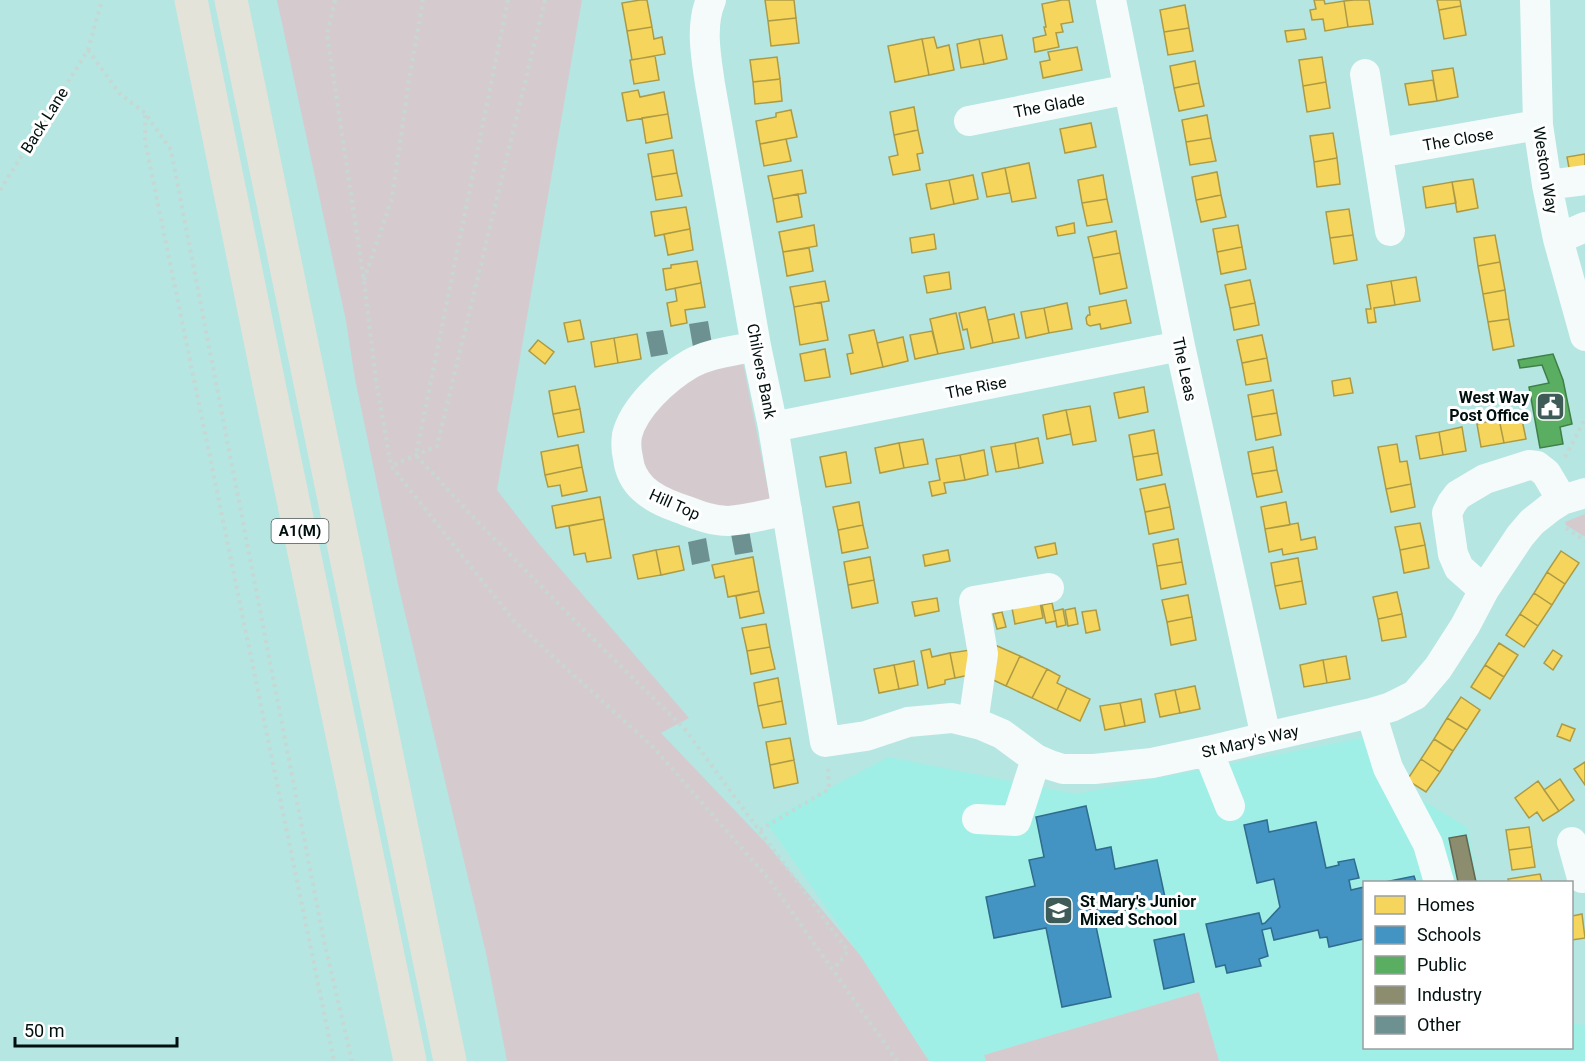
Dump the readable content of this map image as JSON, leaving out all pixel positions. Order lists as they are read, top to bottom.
{
  "streets": {
    "highway": ["A1(M)"],
    "street": [
      "The Glade",
      "The Close",
      "Weston Way",
      "The Leas",
      "Chilvers Bank",
      "The Rise",
      "Hill Top",
      "St Mary's Way"
    ],
    "path": ["Back Lane"]
  },
  "crossings": [
    ["The Glade", "The Leas"],
    ["The Close", "Weston Way"],
    ["The Leas", "The Rise"],
    ["The Leas", "St Mary's Way"],
    ["Chilvers Bank", "The Rise"],
    ["Chilvers Bank", "Hill Top"],
    ["Chilvers Bank", "St Mary's Way"]
  ],
  "places": {
    "public building": ["West Way Post Office"],
    "school or university": ["St Mary's Junior Mixed School"]
  },
  "legend": [
    "Homes",
    "Schools",
    "Public",
    "Industry",
    "Other"
  ],
  "scale_bar": "50 m"
}
